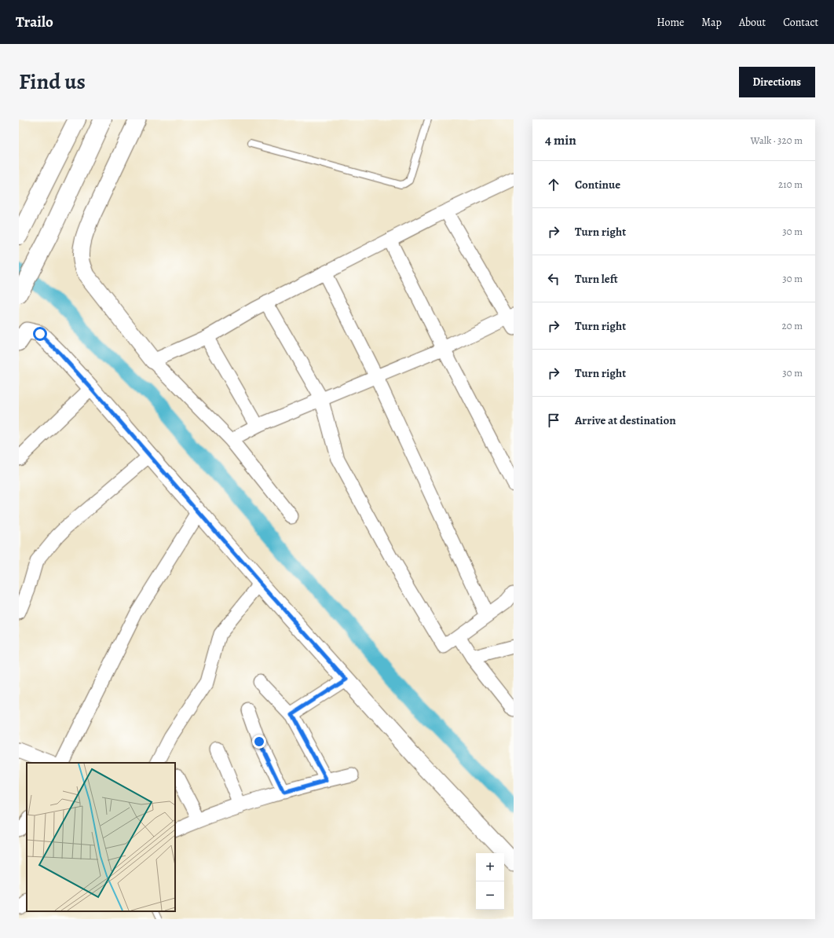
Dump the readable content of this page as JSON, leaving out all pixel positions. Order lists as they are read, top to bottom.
{
  "page": {
    "header": "Trailo",
    "nav": [
      "Home",
      "Map",
      "About",
      "Contact"
    ],
    "title": "Find us",
    "buttons": "Directions",
    "heading": ["4 min", "Walk · 320 m"],
    "list": [
      ["Continue", "210 m"],
      ["Turn right", "30 m"],
      ["Turn left", "30 m"],
      ["Turn right", "20 m"],
      ["Turn right", "30 m"],
      "Arrive at destination"
    ],
    "map_buttons": ["+", "−"]
  }
}
